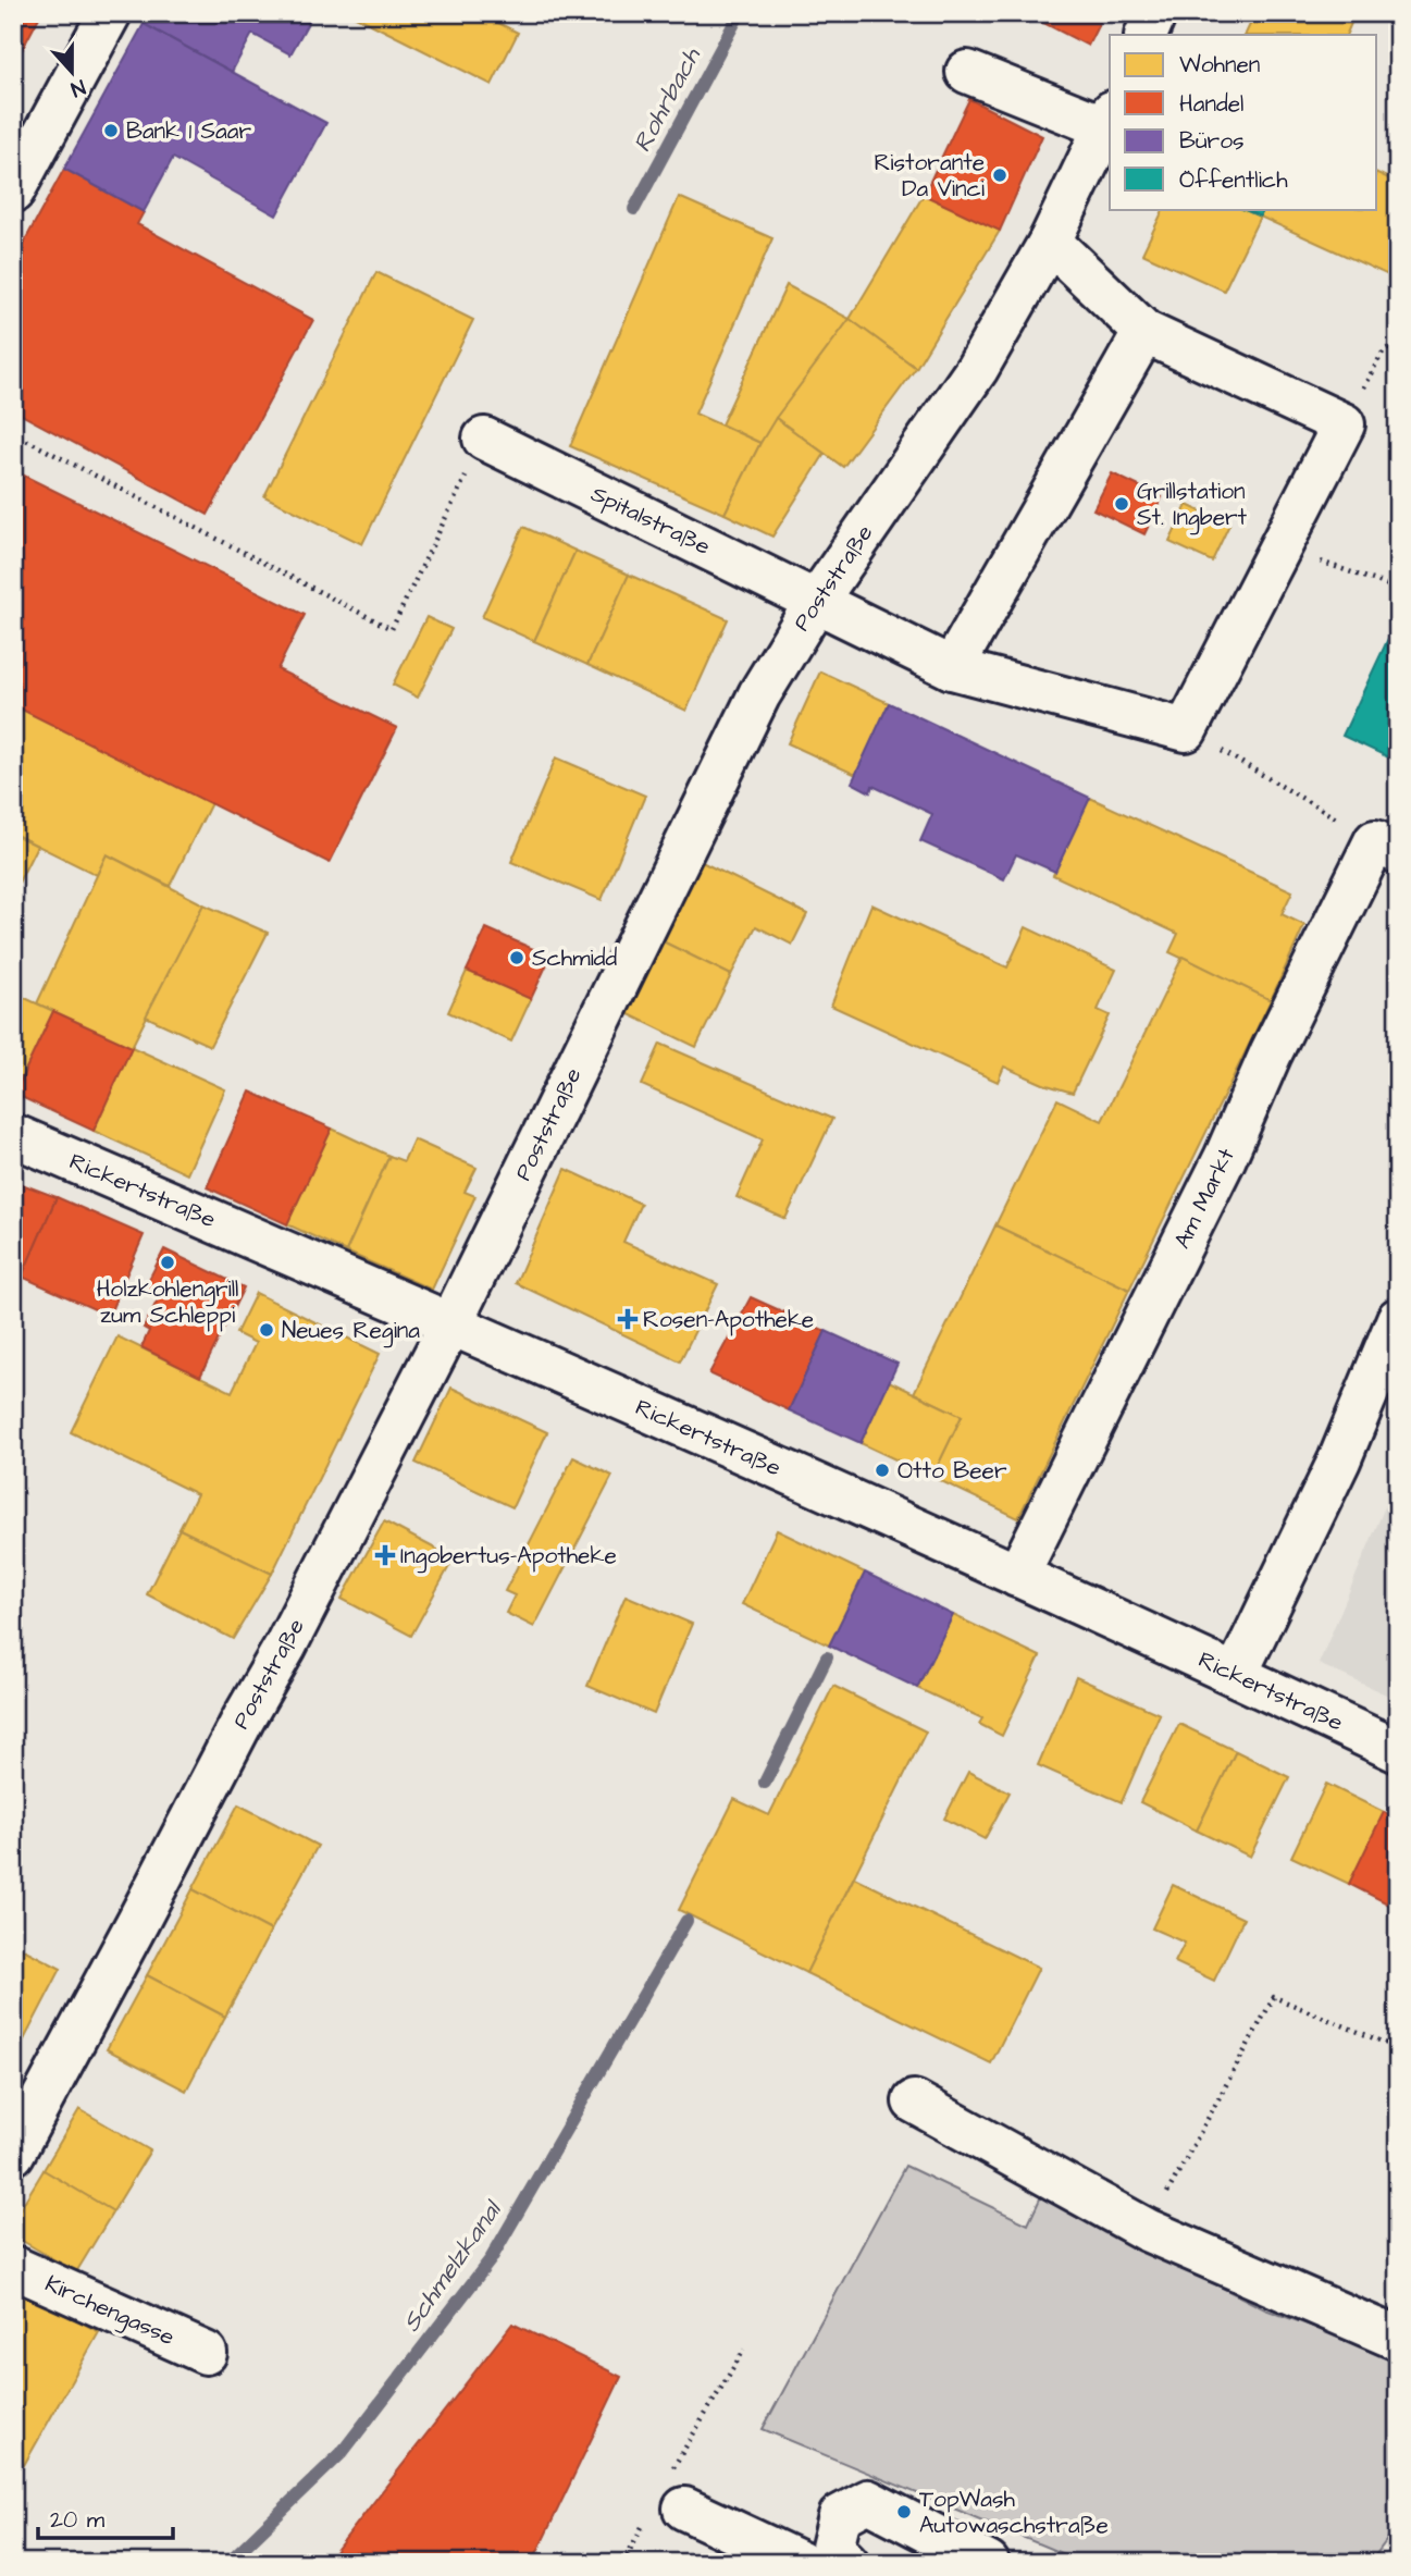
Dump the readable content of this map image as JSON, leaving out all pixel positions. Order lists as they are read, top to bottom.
{
  "streets": {
    "street": [
      "Spitalstraße",
      "Poststraße",
      "Rickertstraße",
      "Am Markt",
      "Kirchengasse"
    ]
  },
  "crossings": [
    ["Spitalstraße", "Poststraße"],
    ["Poststraße", "Rickertstraße"],
    ["Rickertstraße", "Am Markt"]
  ],
  "water": ["Rohrbach", "Schmelzkanal"],
  "places": {
    "other": [
      "Bank 1 Saar",
      "Ristorante Da Vinci",
      "Grillstation St. Ingbert",
      "Schmidd",
      "Holzkohlengrill zum Schleppi",
      "Neues Regina",
      "Otto Beer",
      "TopWash Autowaschstraße"
    ],
    "health": ["Rosen-Apotheke", "Ingobertus-Apotheke"]
  },
  "legend": [
    "Wohnen",
    "Handel",
    "Büros",
    "Öffentlich"
  ],
  "scale_bar": "20 m",
  "north": "bottom"
}
